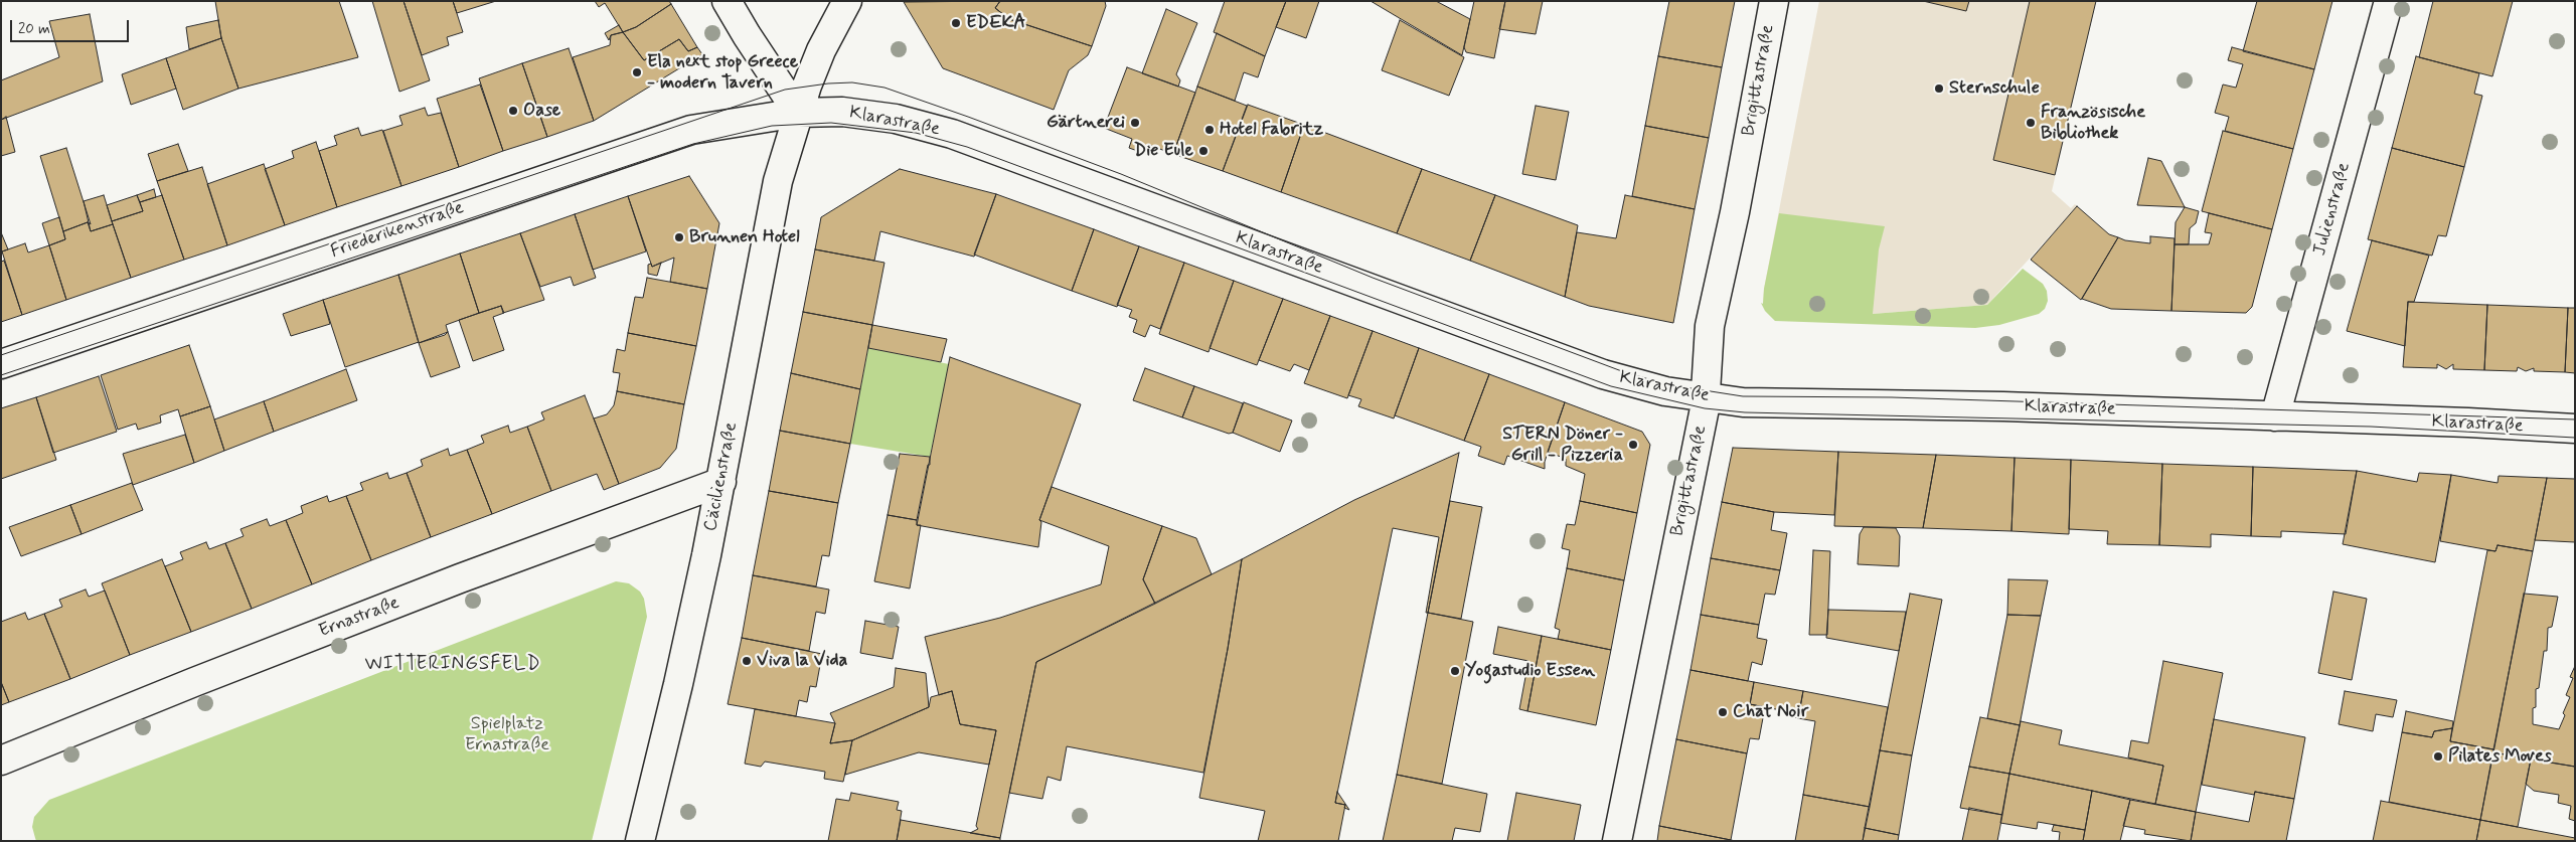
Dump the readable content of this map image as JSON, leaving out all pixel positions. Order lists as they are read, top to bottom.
{
  "streets": {
    "street": [
      "Brigittastraße",
      "Klarastraße",
      "Julienstraße",
      "Friederikenstraße",
      "Cäcilienstraße",
      "Ernastraße"
    ]
  },
  "crossings": [
    ["Brigittastraße", "Klarastraße"],
    ["Klarastraße", "Julienstraße"],
    ["Klarastraße", "Friederikenstraße"],
    ["Klarastraße", "Cäcilienstraße"],
    ["Friederikenstraße", "Cäcilienstraße"],
    ["Cäcilienstraße", "Ernastraße"]
  ],
  "districts": ["WITTERINGSFELD"],
  "parks": ["Spielplatz Ernastraße"],
  "places": [
    "EDEKA",
    "Ela next stop Greece - modern Tavern",
    "Sternschule",
    "Oase",
    "Gärtnerei",
    "Französische Bibliothek",
    "Hotel Fabritz",
    "Die Eule",
    "Brunnen Hotel",
    "STERN Döner - Grill - Pizzeria",
    "Viva la Vida",
    "Yogastudio Essen",
    "Chat Noir",
    "Pilates Moves"
  ],
  "scale_bar": "20 m"
}
